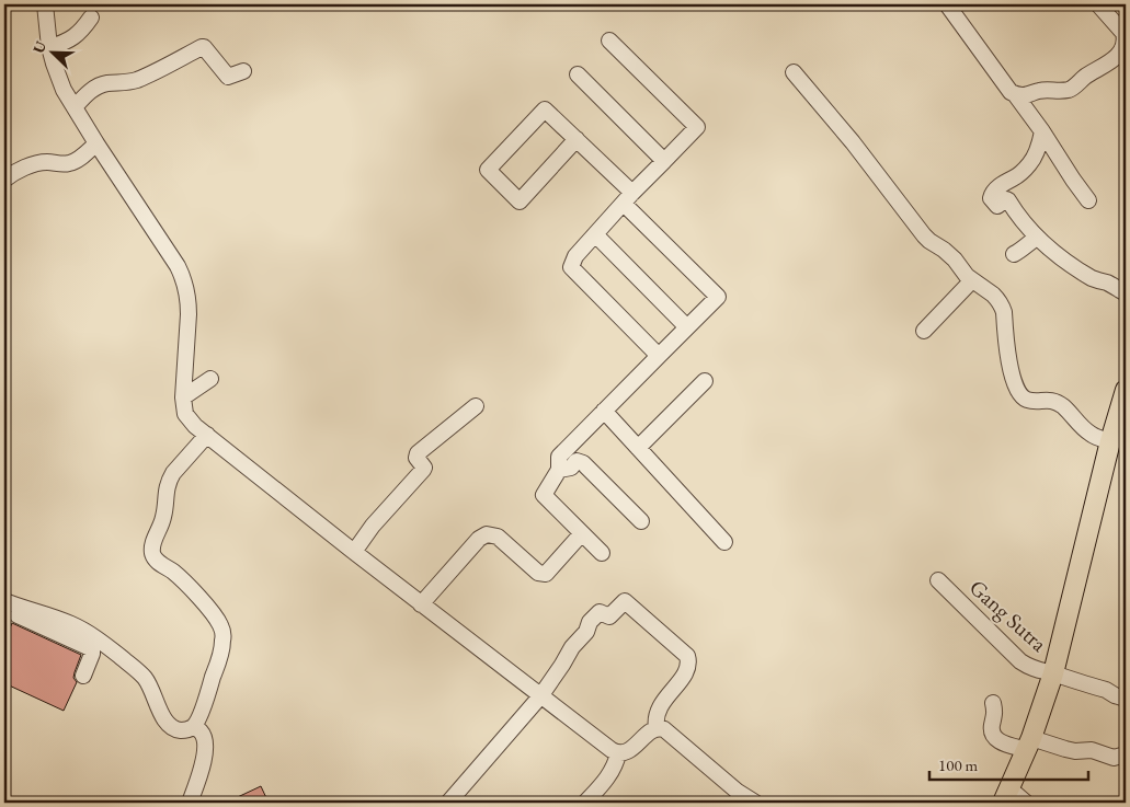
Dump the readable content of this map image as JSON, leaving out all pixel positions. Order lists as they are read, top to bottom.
{
  "streets": {
    "street": ["Gang Sutra"]
  },
  "scale_bar": "100 m",
  "north": "top left"
}
